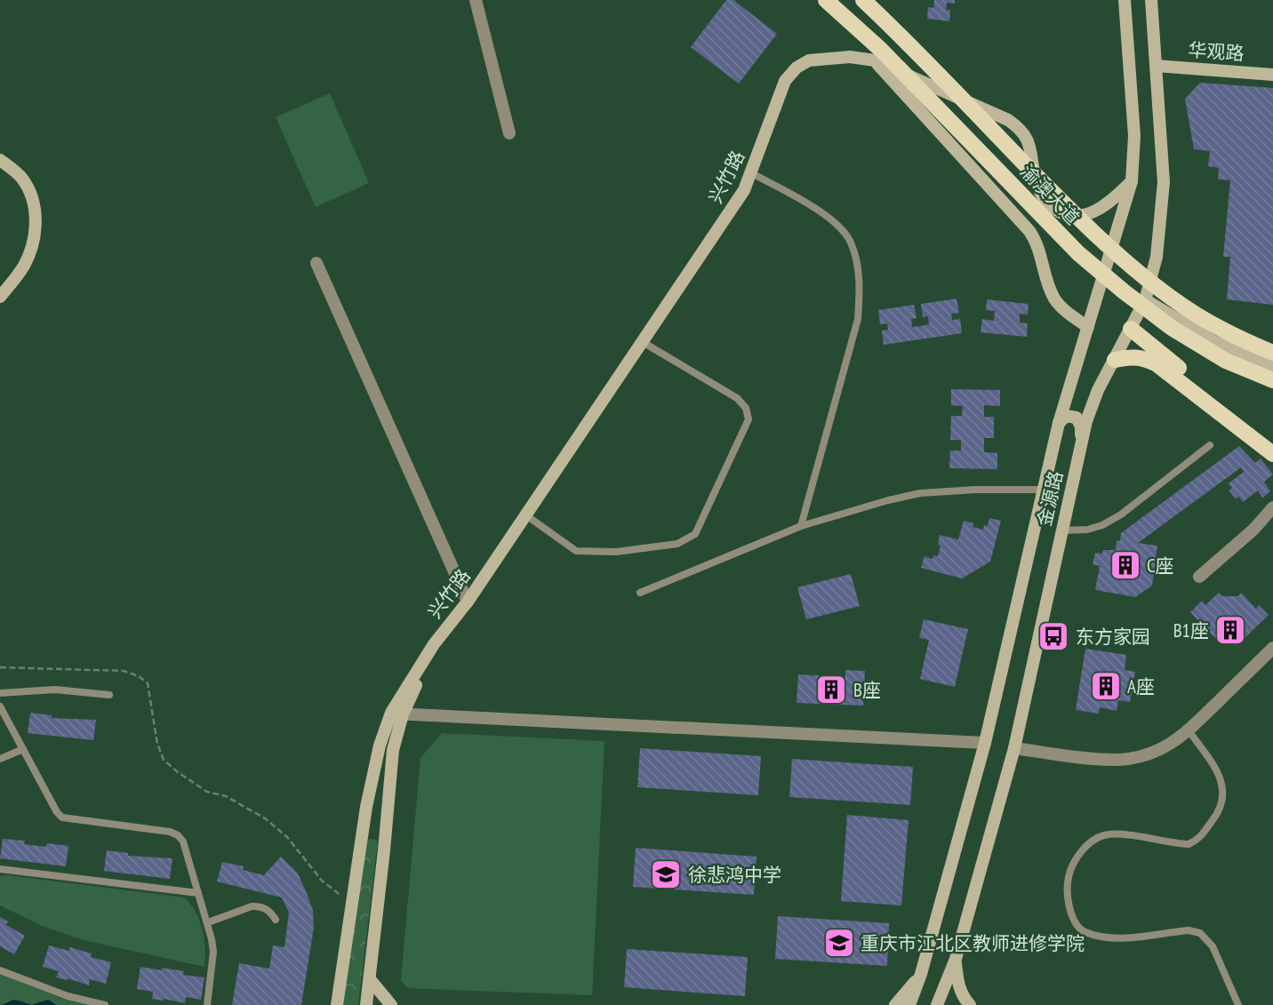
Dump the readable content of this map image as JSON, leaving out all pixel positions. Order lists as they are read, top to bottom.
{
  "streets": {
    "main road": ["渝澳大道"],
    "street": ["华观路", "兴竹路", "金源路"]
  },
  "crossings": [
    ["华观路", "金源路"],
    ["兴竹路", "金源路"]
  ],
  "places": {
    "building": [
      "C座",
      "B1座",
      "A座",
      "B座"
    ],
    "bus stop": ["东方家园"],
    "school or university": ["徐悲鸿中学", "重庆市江北区教师进修学院"]
  }
}
